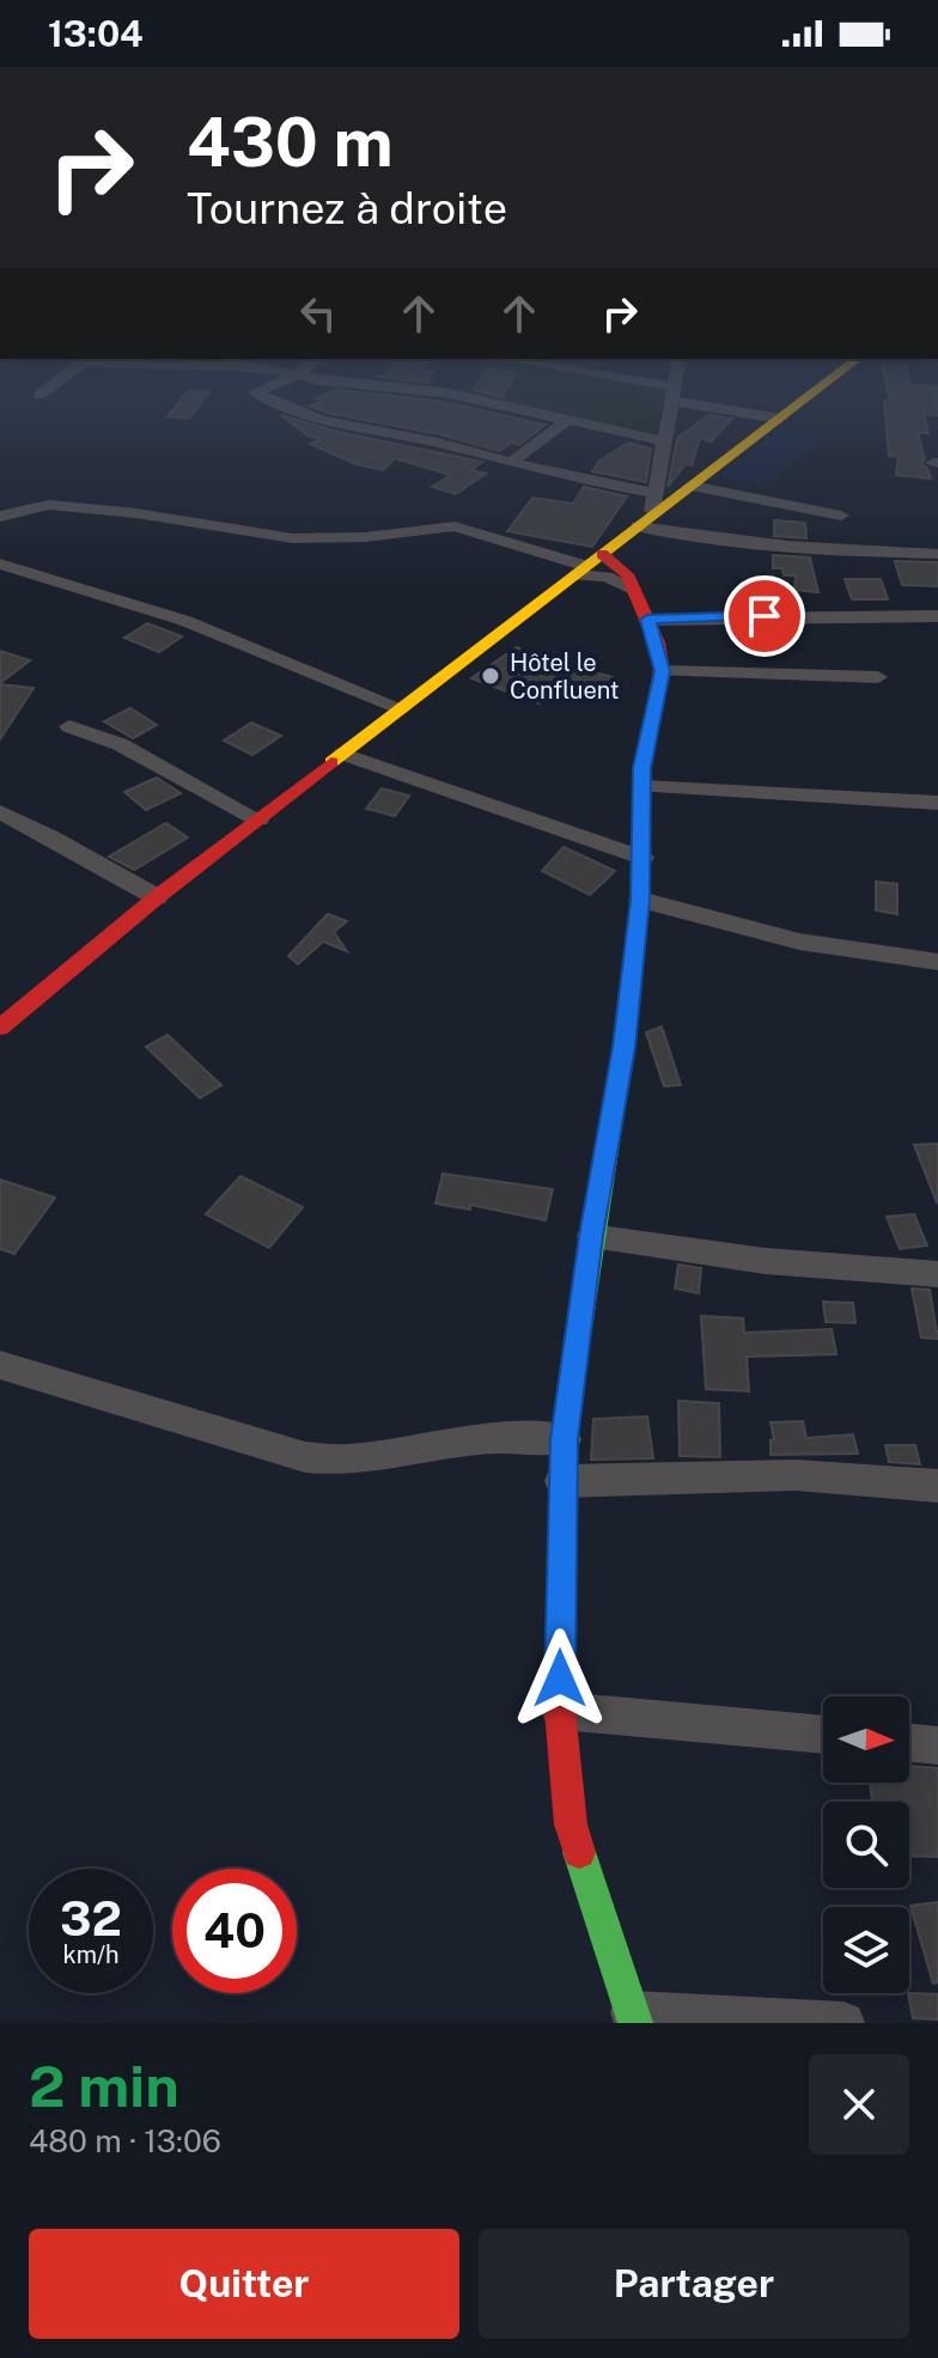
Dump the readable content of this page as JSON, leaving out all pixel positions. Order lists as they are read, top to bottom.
{
  "places": ["Hôtel le Confluent"],
  "north": "right",
  "page": {
    "status": "13:04",
    "turn": ["430 m", "Tournez à droite"],
    "speed": "32 km/h",
    "limit": "40",
    "heading": ["2 min", "480 m · 13:06"],
    "buttons": ["Quitter", "Partager"]
  }
}
